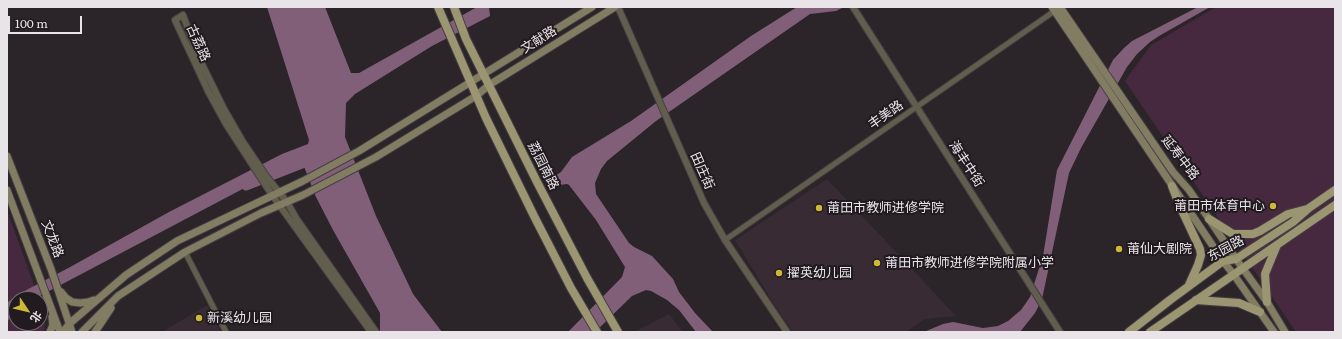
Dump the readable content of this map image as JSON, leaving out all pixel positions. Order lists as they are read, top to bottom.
{
  "streets": {
    "main road": [
      "文献路",
      "延寿中路",
      "荔园南路",
      "文龙路",
      "东园路"
    ],
    "street": [
      "古荔路",
      "丰美路",
      "海丰中街",
      "田庄街"
    ]
  },
  "crossings": [
    ["文献路", "古荔路"],
    ["文献路", "荔园南路"],
    ["丰美路", "海丰中街"],
    ["丰美路", "田庄街"],
    ["延寿中路", "东园路"]
  ],
  "places": [
    "莆田市体育中心",
    "莆田市教师进修学院",
    "莆仙大剧院",
    "莆田市教师进修学院附属小学",
    "擢英幼儿园",
    "新溪幼儿园"
  ],
  "scale_bar": "100 m",
  "north": "bottom right"
}
